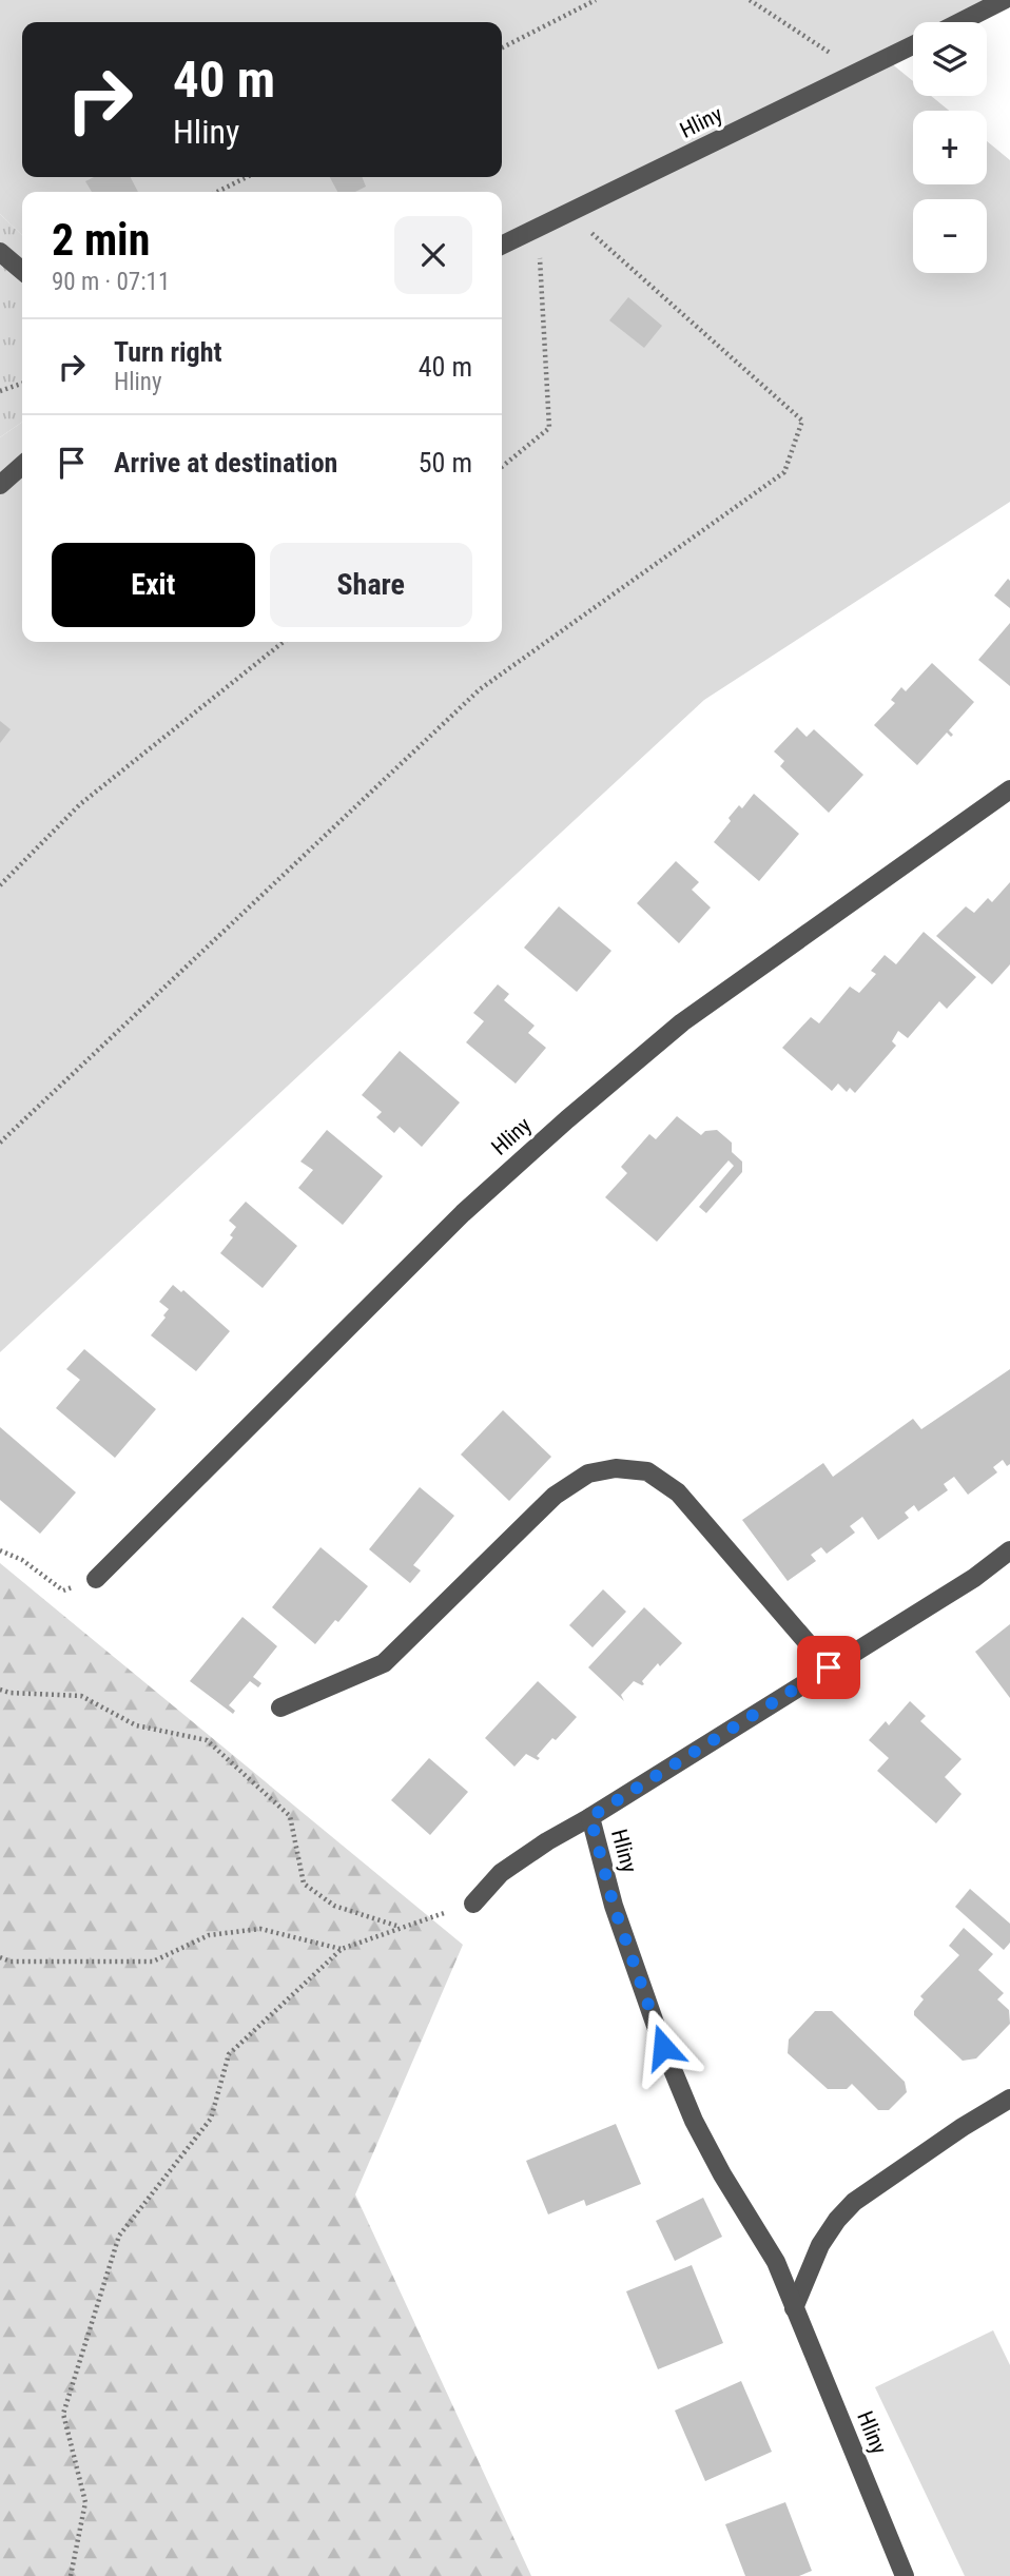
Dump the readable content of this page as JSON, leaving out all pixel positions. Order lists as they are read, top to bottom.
{
  "streets": {
    "street": ["Hliny"]
  },
  "page": {
    "map_buttons": ["+", "−"],
    "turn": ["40 m", "Hliny"],
    "heading": ["2 min", "90 m · 07:11"],
    "list": [
      {
        "name": "Turn right",
        "note": "Hliny",
        "value": "40 m"
      },
      {
        "name": "Arrive at destination",
        "value": "50 m"
      }
    ],
    "buttons": ["Exit", "Share"]
  }
}
